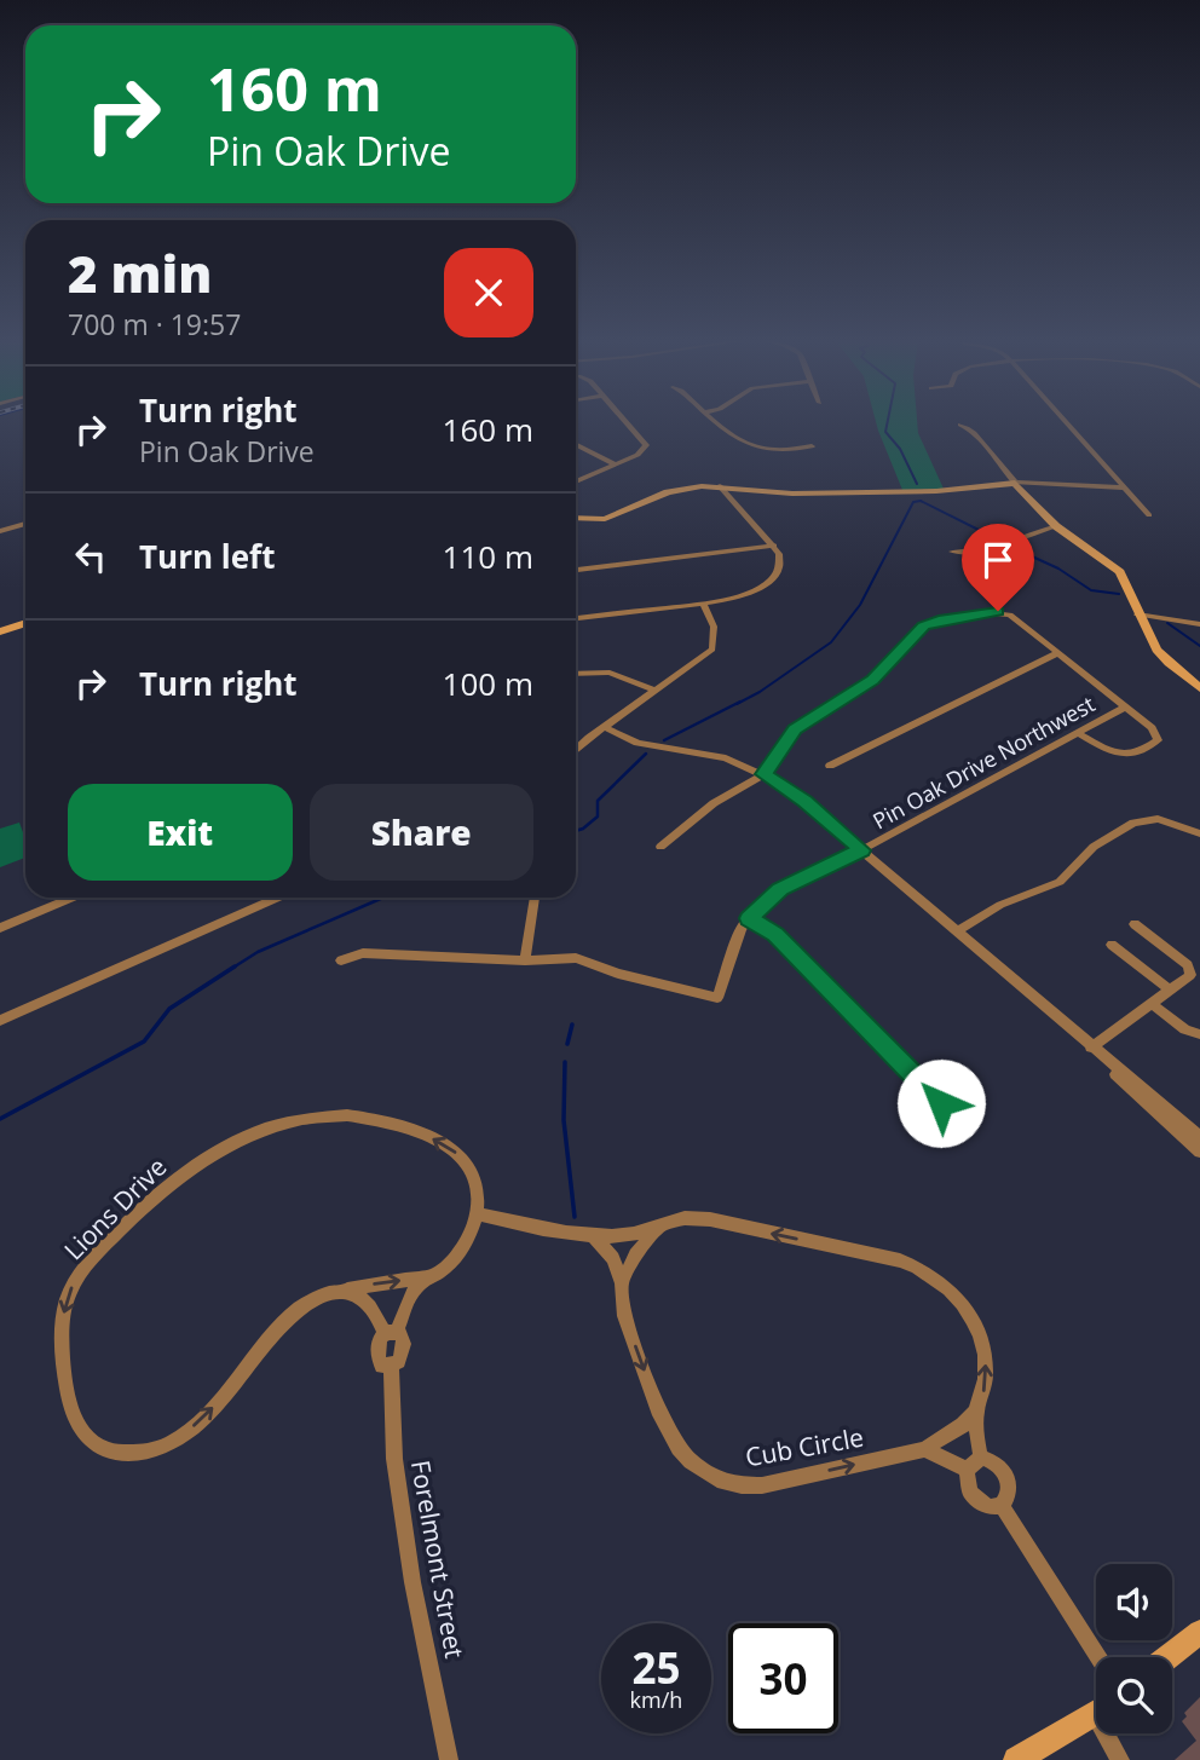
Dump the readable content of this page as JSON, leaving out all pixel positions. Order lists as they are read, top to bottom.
{
  "streets": {
    "street": [
      "Pin Oak Drive Northwest",
      "Lions Drive",
      "Cub Circle",
      "Forelmont Street"
    ]
  },
  "page": {
    "turn": ["160 m", "Pin Oak Drive"],
    "heading": ["2 min", "700 m · 19:57"],
    "list": [
      {
        "name": "Turn right",
        "note": "Pin Oak Drive",
        "value": "160 m"
      },
      {
        "name": "Turn left",
        "value": "110 m"
      },
      {
        "name": "Turn right",
        "value": "100 m"
      }
    ],
    "buttons": ["Exit", "Share"],
    "speed": "25 km/h",
    "limit": "30"
  }
}
